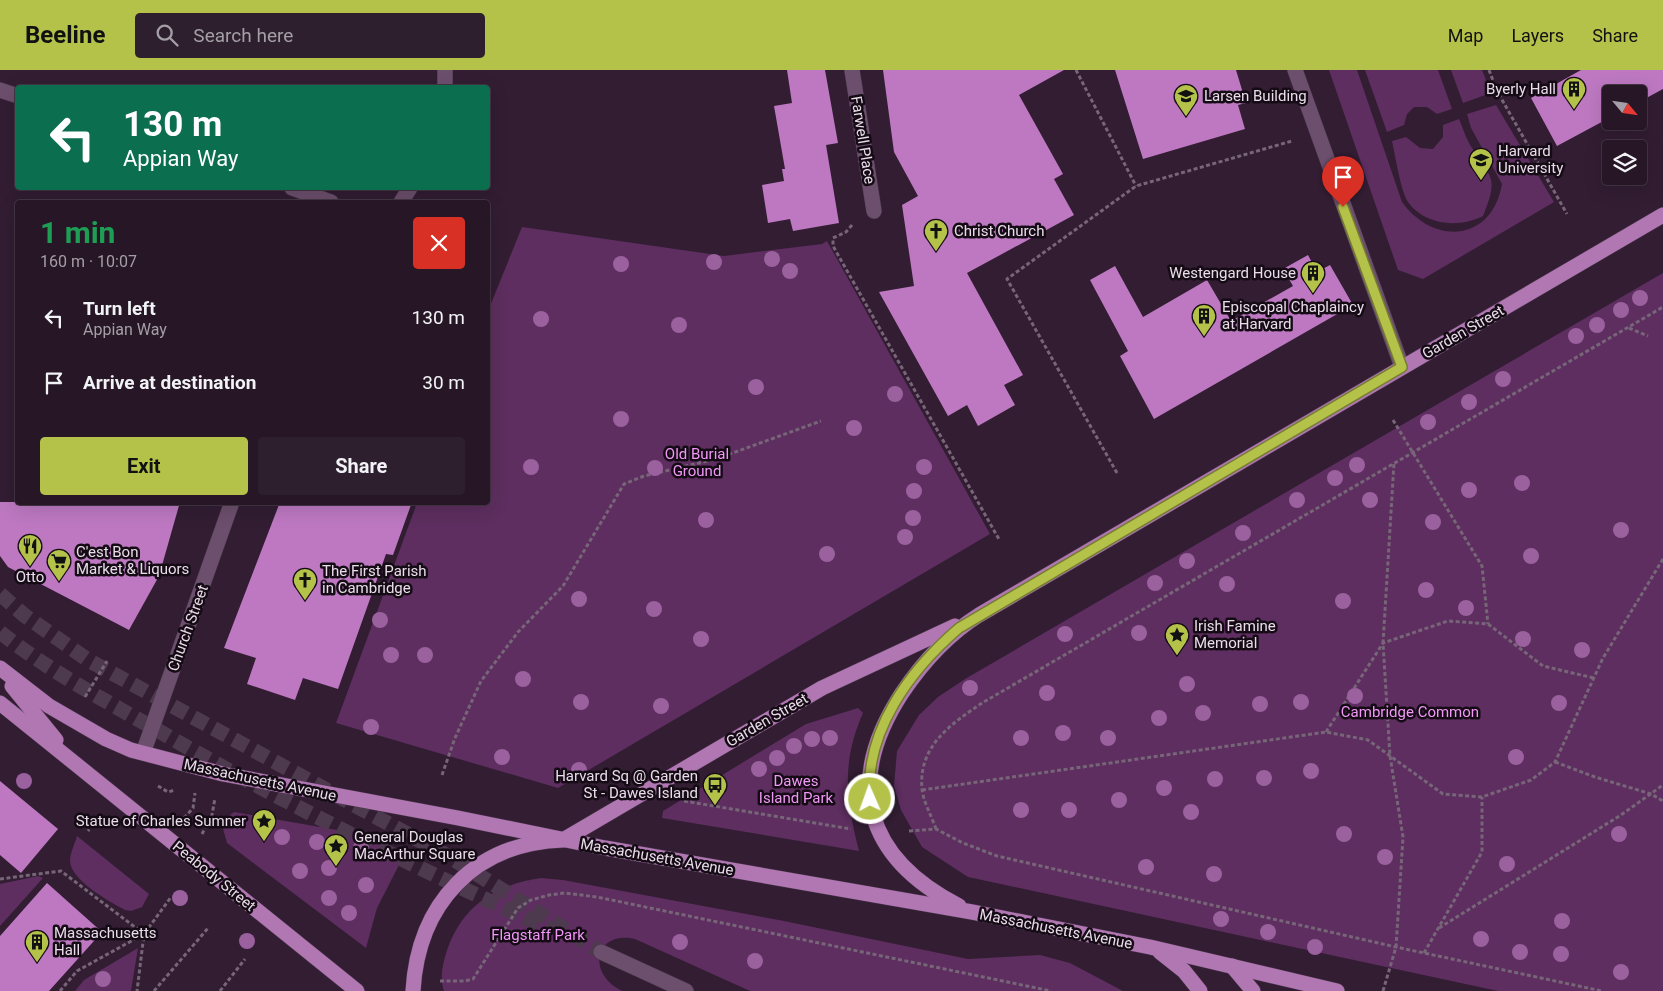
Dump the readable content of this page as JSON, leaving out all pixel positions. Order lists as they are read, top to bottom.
{
  "streets": {
    "main road": ["Garden Street", "Massachusetts Avenue", "Peabody Street"],
    "street": ["Farwell Place", "Church Street"]
  },
  "crossings": [
    ["Garden Street", "Massachusetts Avenue"],
    ["Church Street", "Massachusetts Avenue"]
  ],
  "parks": [
    "Old Burial Ground",
    "Cambridge Common",
    "Dawes Island Park",
    "Flagstaff Park"
  ],
  "places": {
    "building": [
      "Byerly Hall",
      "Westengard House",
      "Episcopal Chaplaincy at Harvard",
      "Massachusetts Hall"
    ],
    "school or university": ["Larsen Building", "Harvard University"],
    "church": ["Christ Church", "The First Parish in Cambridge"],
    "restaurant": ["Otto"],
    "supermarket": ["C'est Bon Market & Liquors"],
    "place": ["Irish Famine Memorial", "Statue of Charles Sumner", "General Douglas MacArthur Square"],
    "bus stop": ["Harvard Sq @ Garden St - Dawes Island"]
  },
  "north": "bottom right",
  "page": {
    "header": "Beeline",
    "search": "Search here",
    "nav": ["Map", "Layers", "Share"],
    "turn": ["130 m", "Appian Way"],
    "heading": ["1 min", "160 m · 10:07"],
    "list": [
      {
        "name": "Turn left",
        "note": "Appian Way",
        "value": "130 m"
      },
      {
        "name": "Arrive at destination",
        "value": "30 m"
      }
    ],
    "buttons": ["Exit", "Share"]
  }
}
